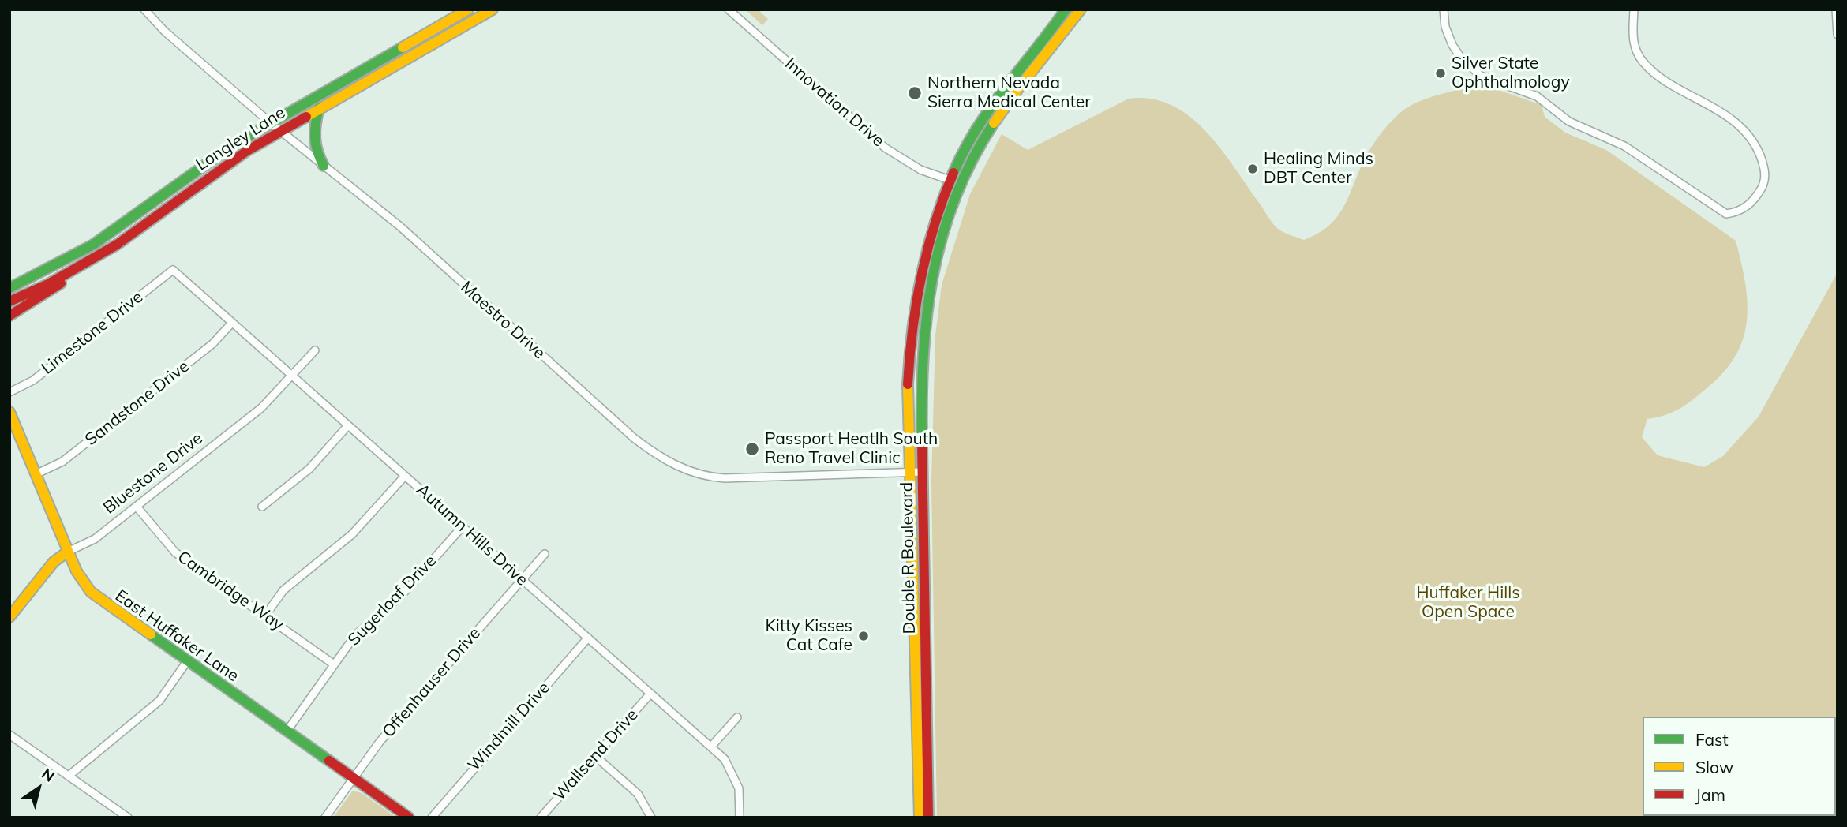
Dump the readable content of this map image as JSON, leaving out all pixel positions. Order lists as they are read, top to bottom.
{
  "streets": {
    "main road": [
      "Longley Lane",
      "Bluestone Drive",
      "Double R Boulevard",
      "East Huffaker Lane"
    ],
    "street": [
      "Innovation Drive",
      "Maestro Drive",
      "Limestone Drive",
      "Sandstone Drive",
      "Autumn Hills Drive",
      "Cambridge Way",
      "Sugerloaf Drive",
      "Offenhauser Drive",
      "Windmill Drive",
      "Wallsend Drive"
    ]
  },
  "crossings": [
    ["Innovation Drive", "Double R Boulevard"],
    ["Longley Lane", "Maestro Drive"],
    ["Maestro Drive", "Double R Boulevard"],
    ["Limestone Drive", "Autumn Hills Drive"],
    ["Sandstone Drive", "Autumn Hills Drive"],
    ["Sandstone Drive", "East Huffaker Lane"],
    ["Bluestone Drive", "Autumn Hills Drive"],
    ["Bluestone Drive", "Cambridge Way"],
    ["Bluestone Drive", "East Huffaker Lane"],
    ["Autumn Hills Drive", "Sugerloaf Drive"],
    ["Autumn Hills Drive", "Offenhauser Drive"],
    ["Autumn Hills Drive", "Windmill Drive"],
    ["Autumn Hills Drive", "Wallsend Drive"],
    ["Cambridge Way", "Sugerloaf Drive"],
    ["Sugerloaf Drive", "East Huffaker Lane"],
    ["East Huffaker Lane", "Offenhauser Drive"]
  ],
  "parks": ["Huffaker Hills Open Space"],
  "places": [
    "Silver State Ophthalmology",
    "Northern Nevada Sierra Medical Center",
    "Healing Minds DBT Center",
    "Passport Heatlh South Reno Travel Clinic",
    "Kitty Kisses Cat Cafe"
  ],
  "legend": ["Fast", "Slow", "Jam"],
  "north": "top right"
}
